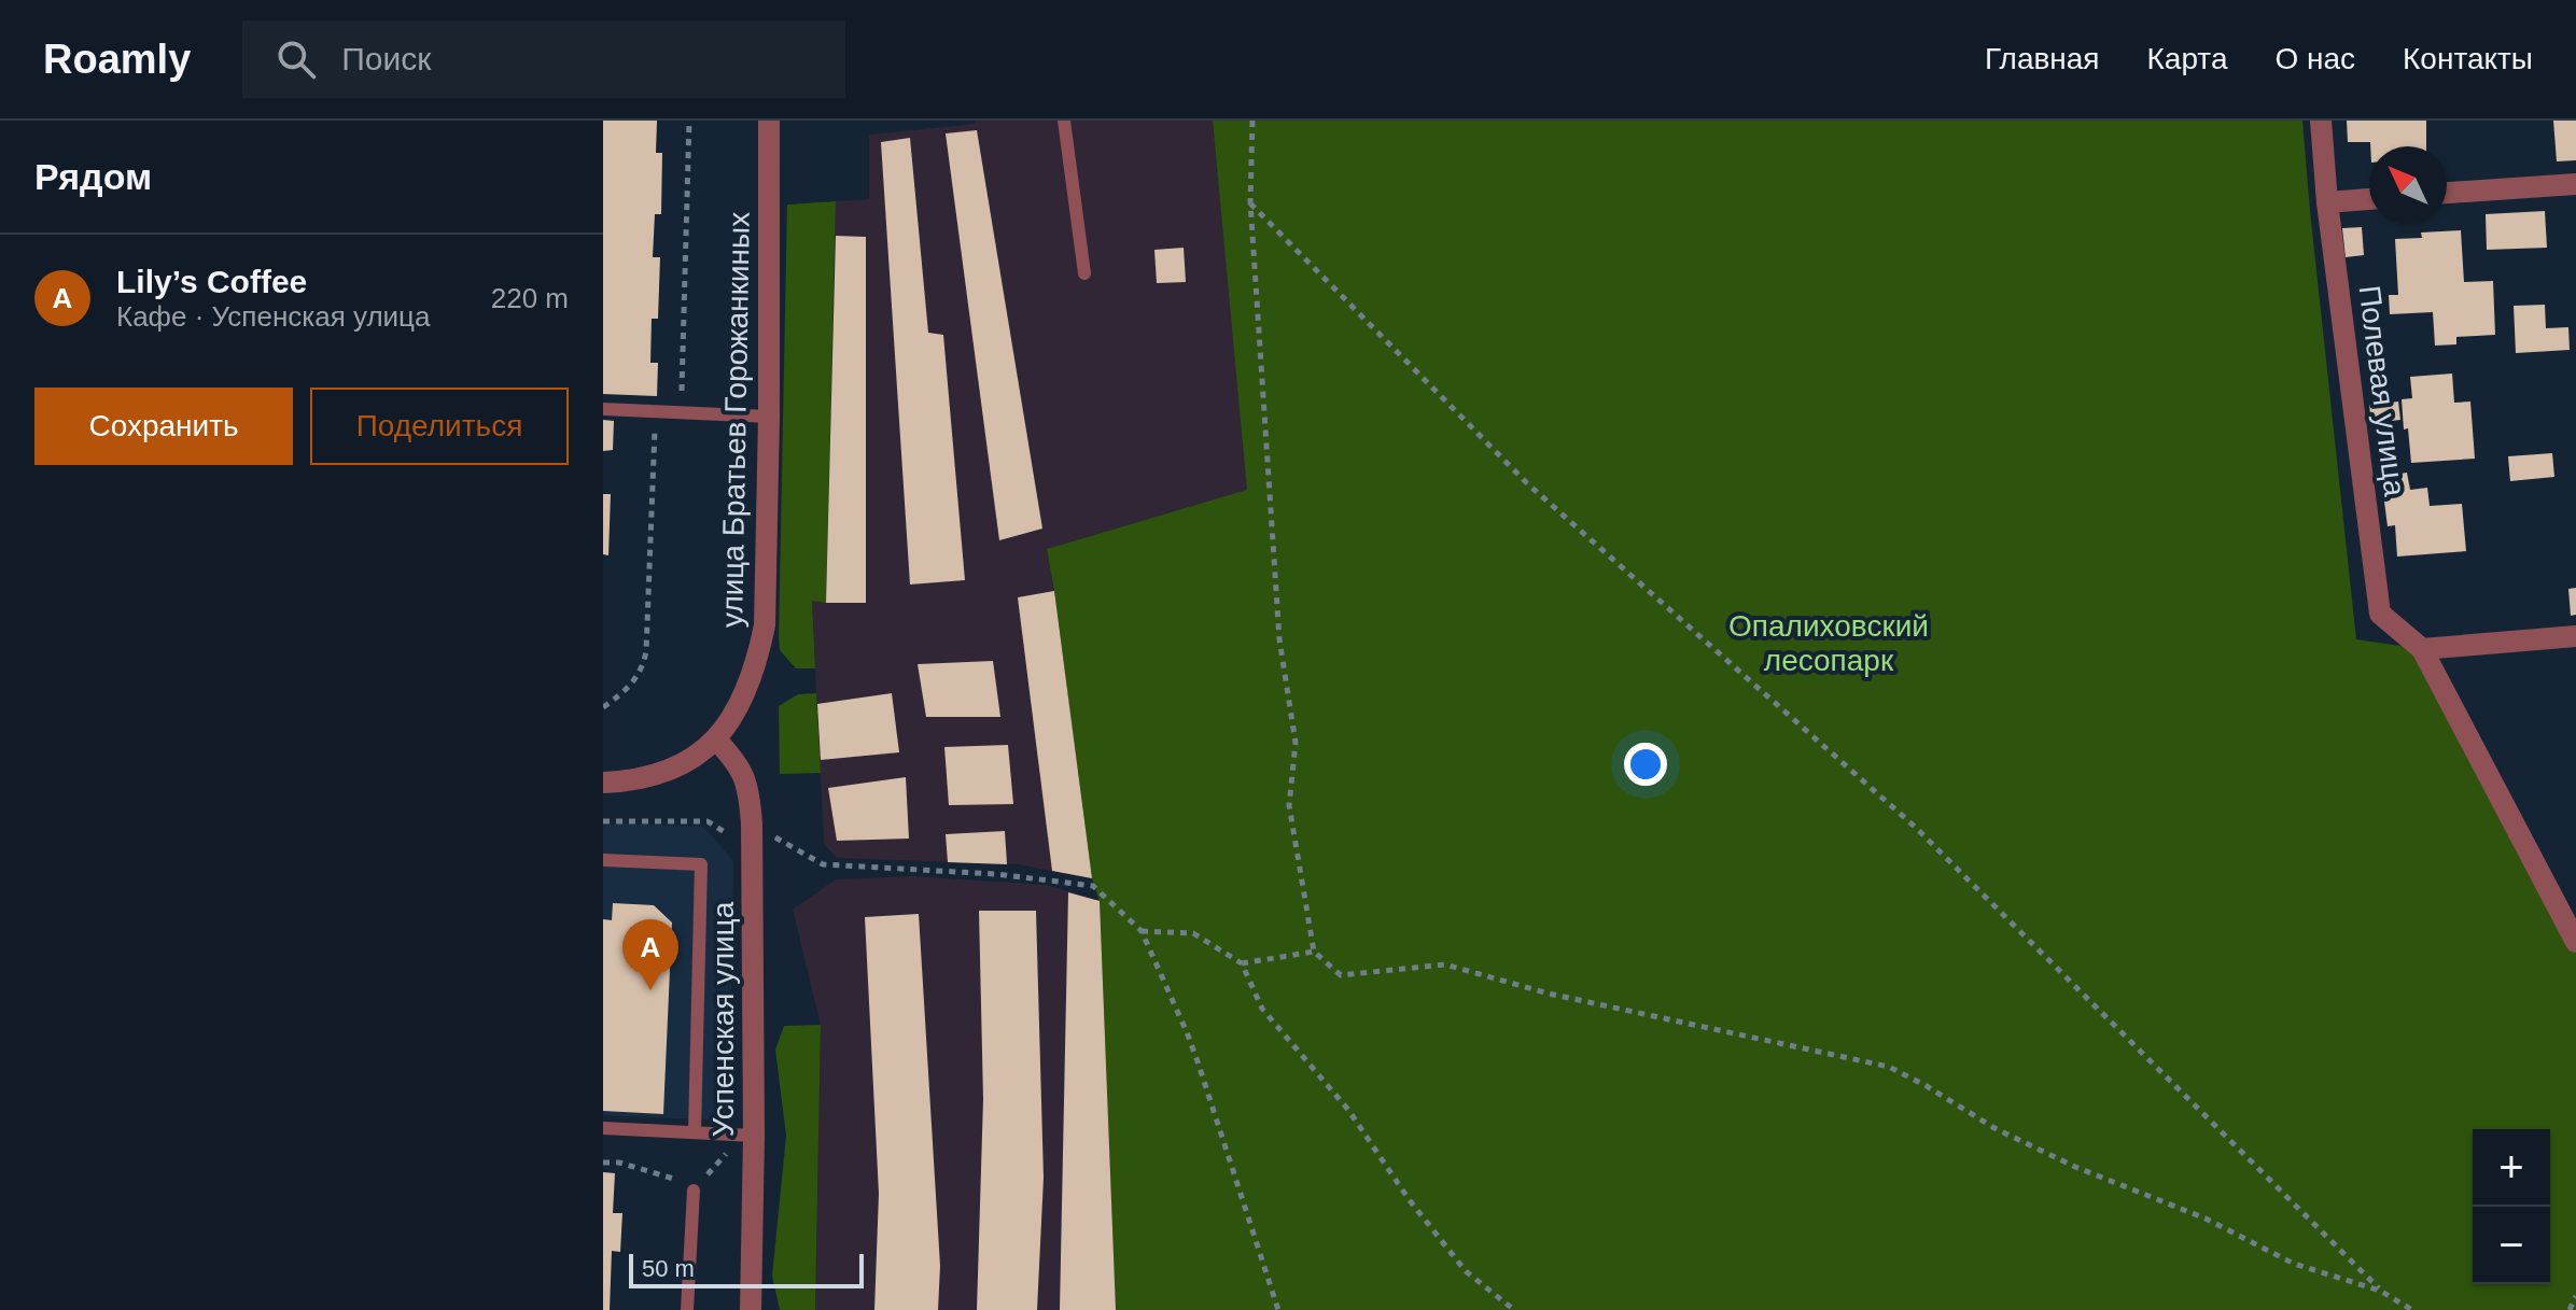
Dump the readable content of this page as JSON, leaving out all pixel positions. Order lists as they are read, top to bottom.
{
  "streets": {
    "street": ["Полевая улица", "улица Братьев Горожанкиных", "Успенская улица"]
  },
  "crossings": [
    ["улица Братьев Горожанкиных", "Успенская улица"]
  ],
  "parks": ["Опалиховский лесопарк"],
  "scale_bar": "50 m",
  "north": "top left",
  "page": {
    "header": "Roamly",
    "search": "Поиск",
    "nav": [
      "Главная",
      "Карта",
      "О нас",
      "Контакты"
    ],
    "heading": "Рядом",
    "list": [
      {
        "mark": "A",
        "name": "Lily’s Coffee",
        "note": "Кафе · Успенская улица",
        "value": "220 m"
      }
    ],
    "buttons": ["Сохранить", "Поделиться"],
    "pins": "A",
    "map_buttons": ["+", "−"],
    "scale": "50 m"
  }
}
